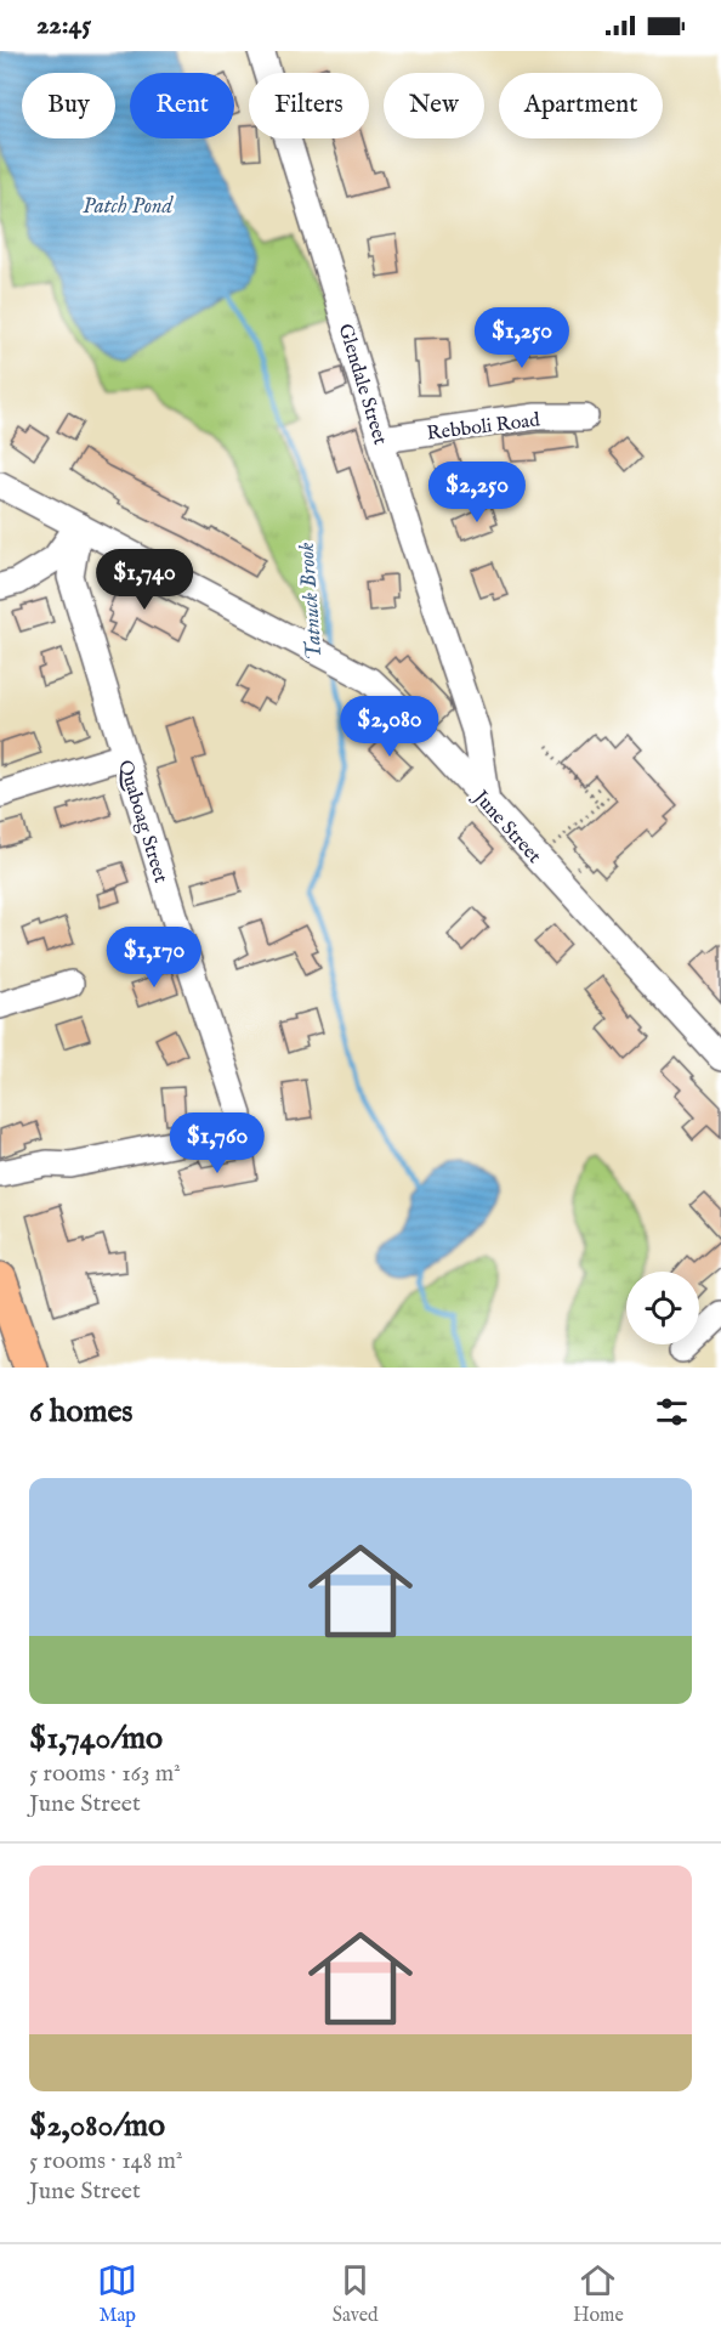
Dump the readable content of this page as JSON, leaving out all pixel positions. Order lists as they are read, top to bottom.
{
  "streets": {
    "street": [
      "Glendale Street",
      "Rebboli Road",
      "Quaboag Street",
      "June Street"
    ]
  },
  "crossings": [
    ["Glendale Street", "Rebboli Road"],
    ["Glendale Street", "June Street"],
    ["Quaboag Street", "June Street"]
  ],
  "water": ["Patch Pond", "Tatnuck Brook"],
  "page": {
    "status": "22:45",
    "chip": [
      "Buy",
      "Rent",
      "Filters",
      "New",
      "Apartment"
    ],
    "price": [
      "$1,250",
      "$2,250",
      "$1,740",
      "$2,080",
      "$1,170",
      "$1,760"
    ],
    "heading": "6 homes",
    "list": [
      {
        "name": "$1,740/mo",
        "note": "5 rooms · 163 m² · June Street"
      },
      {
        "name": "$2,080/mo",
        "note": "5 rooms · 148 m² · June Street"
      }
    ],
    "tabs": ["Map", "Saved", "Home"]
  }
}
